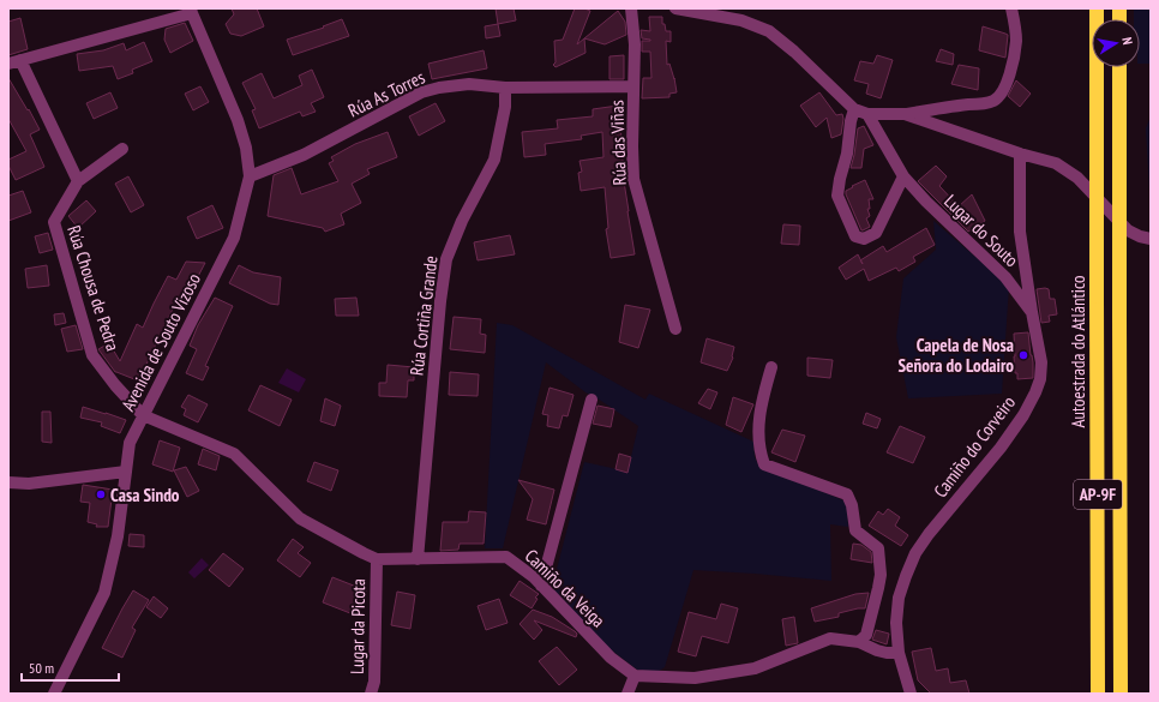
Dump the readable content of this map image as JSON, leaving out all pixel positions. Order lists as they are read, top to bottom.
{
  "streets": {
    "highway": ["Autoestrada do Atlántico", "AP-9F"],
    "street": [
      "Rúa As Torres",
      "Rúa das Viñas",
      "Lugar do Souto",
      "Rúa Chousa de Pedra",
      "Rúa Cortiña Grande",
      "Avenida de Souto Vizoso",
      "Camiño do Corveiro",
      "Camiño da Veiga",
      "Lugar da Picota"
    ]
  },
  "crossings": [
    ["Rúa As Torres", "Rúa das Viñas"],
    ["Rúa As Torres", "Rúa Cortiña Grande"],
    ["Rúa As Torres", "Avenida de Souto Vizoso"],
    ["Lugar do Souto", "Camiño do Corveiro"],
    ["Rúa Chousa de Pedra", "Avenida de Souto Vizoso"],
    ["Rúa Chousa de Pedra", "Camiño da Veiga"],
    ["Rúa Cortiña Grande", "Camiño da Veiga"],
    ["Avenida de Souto Vizoso", "Camiño da Veiga"],
    ["Camiño da Veiga", "Lugar da Picota"]
  ],
  "places": ["Capela de Nosa Señora do Lodairo", "Casa Sindo"],
  "scale_bar": "50 m",
  "north": "right"
}
